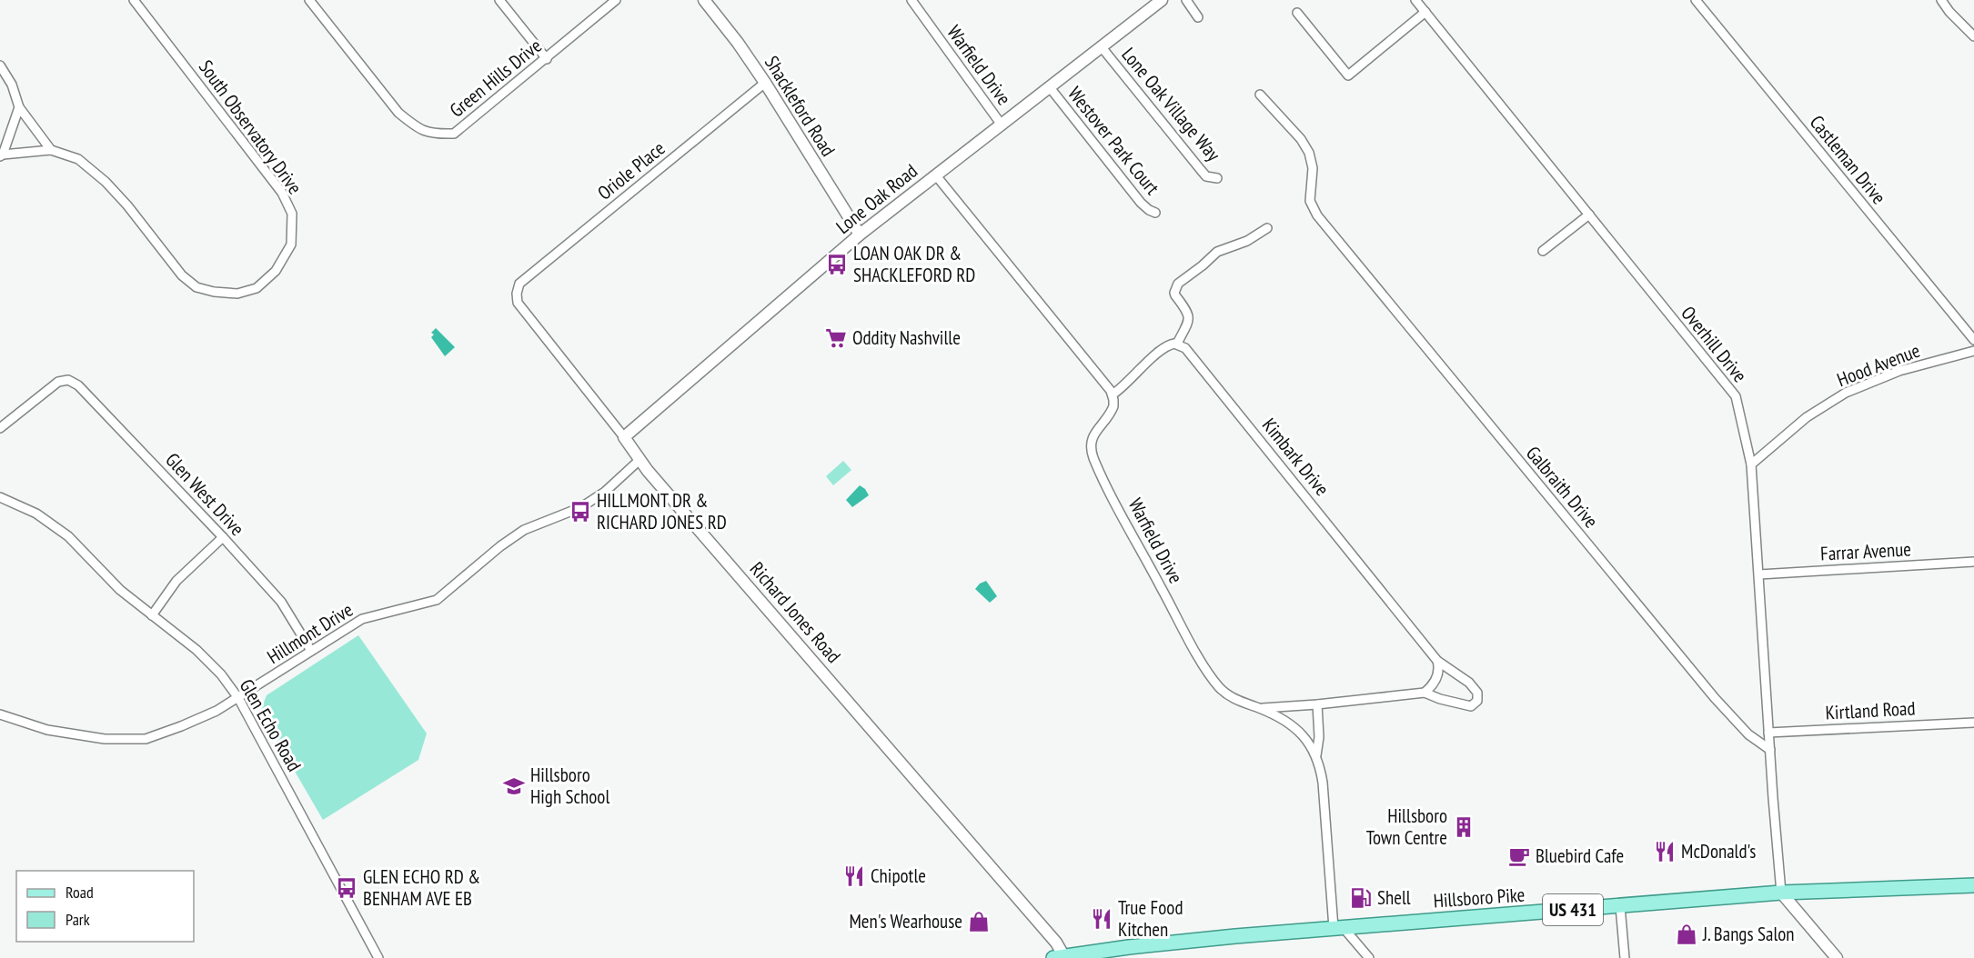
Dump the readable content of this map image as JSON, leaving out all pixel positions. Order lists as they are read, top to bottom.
{
  "streets": {
    "main road": ["Hillsboro Pike", "US 431"],
    "street": [
      "Warfield Drive",
      "Green Hills Drive",
      "Lone Oak Village Way",
      "Shackleford Road",
      "South Observatory Drive",
      "Westover Park Court",
      "Castleman Drive",
      "Oriole Place",
      "Lone Oak Road",
      "Overhill Drive",
      "Hood Avenue",
      "Kimbark Drive",
      "Galbraith Drive",
      "Glen West Drive",
      "Farrar Avenue",
      "Richard Jones Road",
      "Hillmont Drive",
      "Kirtland Road",
      "Glen Echo Road"
    ]
  },
  "crossings": [
    ["Warfield Drive", "Lone Oak Road"],
    ["Warfield Drive", "Kimbark Drive"],
    ["Warfield Drive", "Hillsboro Pike"],
    ["Lone Oak Village Way", "Lone Oak Road"],
    ["Shackleford Road", "Oriole Place"],
    ["Shackleford Road", "Lone Oak Road"],
    ["Westover Park Court", "Lone Oak Road"],
    ["Oriole Place", "Richard Jones Road"],
    ["Lone Oak Road", "Richard Jones Road"],
    ["Overhill Drive", "Hood Avenue"],
    ["Overhill Drive", "Galbraith Drive"],
    ["Overhill Drive", "Farrar Avenue"],
    ["Overhill Drive", "Kirtland Road"],
    ["Overhill Drive", "Hillsboro Pike"],
    ["Glen West Drive", "Hillmont Drive"],
    ["Richard Jones Road", "Hillmont Drive"],
    ["Richard Jones Road", "Hillsboro Pike"],
    ["Hillmont Drive", "Glen Echo Road"]
  ],
  "places": {
    "bus stop": ["LOAN OAK DR & SHACKLEFORD RD", "HILLMONT DR & RICHARD JONES RD", "GLEN ECHO RD & BENHAM AVE EB"],
    "supermarket": ["Oddity Nashville"],
    "school or university": ["Hillsboro High School"],
    "building": ["Hillsboro Town Centre"],
    "restaurant": ["McDonald's", "Chipotle", "True Food Kitchen"],
    "cafe": ["Bluebird Cafe"],
    "fuel station": ["Shell"],
    "shop": ["Men's Wearhouse", "J. Bangs Salon"]
  },
  "legend": ["Road", "Park"]
}
